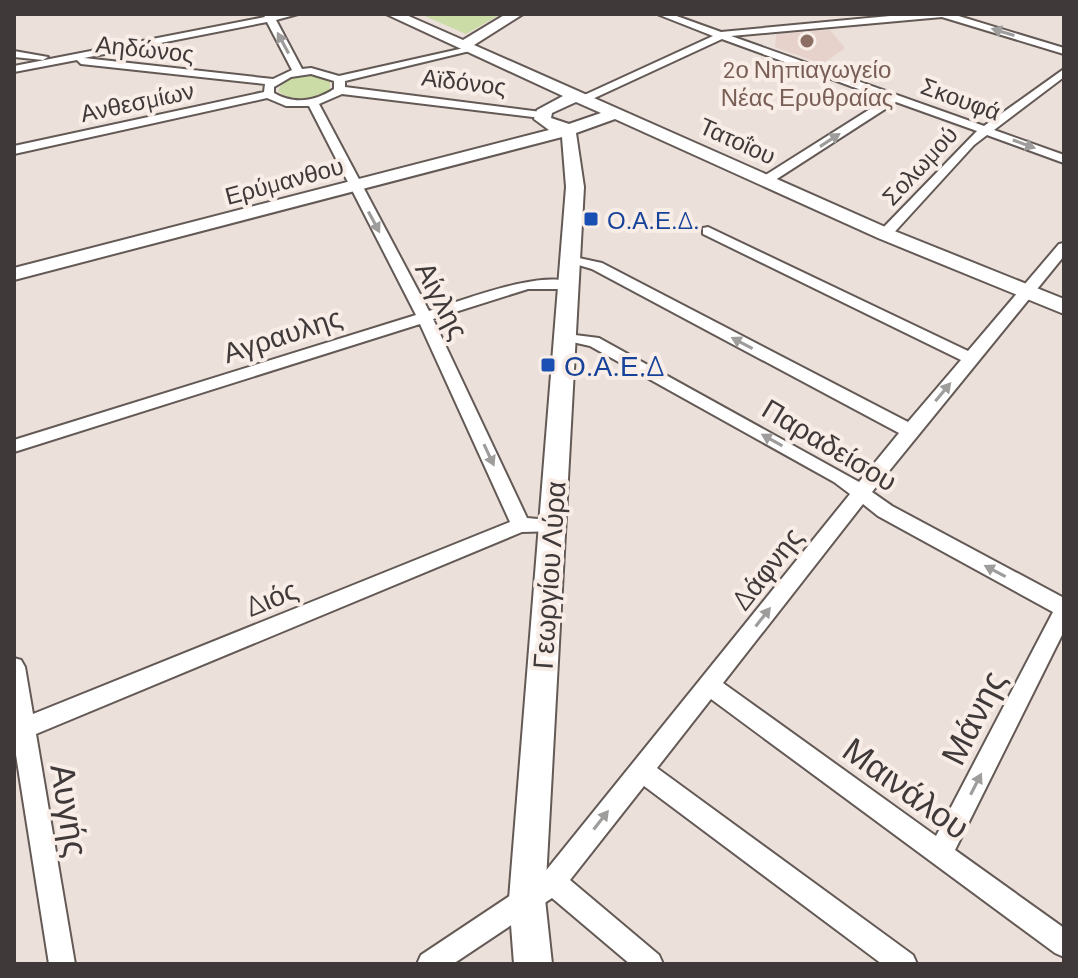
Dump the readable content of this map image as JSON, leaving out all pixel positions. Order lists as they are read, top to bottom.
{
  "streets": {
    "main road": [
      "Αϊδόνος",
      "Τατοΐου",
      "Ερύμανθου",
      "Γεωργίου Λύρα"
    ],
    "street": [
      "Αηδώνος",
      "Σκουφά",
      "Ανθεσμίων",
      "Σολωμού",
      "Αίγλης",
      "Αγραυλης",
      "Παραδείσου",
      "Δάφνης",
      "Διός",
      "Μάνης",
      "Μαινάλου",
      "Αυγής"
    ]
  },
  "crossings": [
    ["Αηδώνος", "Ανθεσμίων"],
    ["Αηδώνος", "Αίγλης"],
    ["Αϊδόνος", "Ανθεσμίων"],
    ["Αϊδόνος", "Τατοΐου"],
    ["Αϊδόνος", "Ερύμανθου"],
    ["Αϊδόνος", "Γεωργίου Λύρα"],
    ["Σκουφά", "Σολωμού"],
    ["Τατοΐου", "Σολωμού"],
    ["Τατοΐου", "Ερύμανθου"],
    ["Τατοΐου", "Δάφνης"],
    ["Ερύμανθου", "Αίγλης"],
    ["Ερύμανθου", "Γεωργίου Λύρα"],
    ["Αίγλης", "Αγραυλης"],
    ["Αίγλης", "Διός"],
    ["Αγραυλης", "Δάφνης"],
    ["Αγραυλης", "Γεωργίου Λύρα"],
    ["Παραδείσου", "Δάφνης"],
    ["Παραδείσου", "Γεωργίου Λύρα"],
    ["Παραδείσου", "Μάνης"],
    ["Δάφνης", "Γεωργίου Λύρα"],
    ["Δάφνης", "Μαινάλου"],
    ["Γεωργίου Λύρα", "Διός"],
    ["Διός", "Αυγής"],
    ["Μάνης", "Μαινάλου"]
  ],
  "one_way": ["Αίγλης", "Δάφνης", "Μάνης"],
  "places": {
    "other": ["2ο Νηπιαγωγείο Νέας Ερυθραίας"],
    "transit": ["Ο.Α.Ε.Δ.", "Ο.Α.Ε.Δ"]
  }
}
